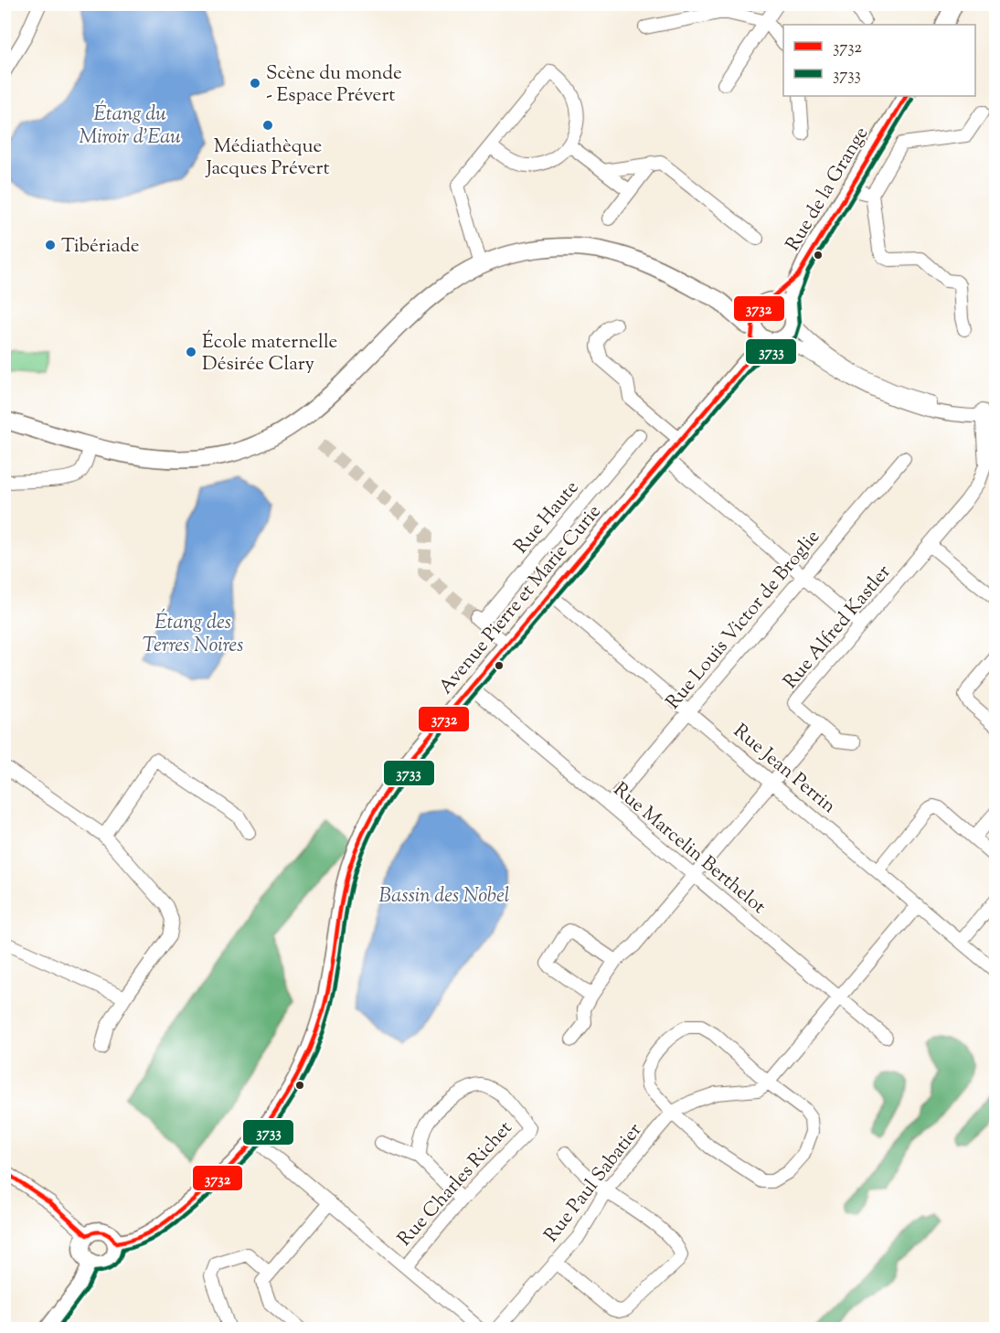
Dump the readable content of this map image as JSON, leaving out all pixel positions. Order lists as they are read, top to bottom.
{
  "streets": {
    "street": [
      "Rue de la Grange",
      "Rue Haute",
      "Avenue Pierre et Marie Curie",
      "Rue Louis Victor de Broglie",
      "Rue Alfred Kastler",
      "Rue Jean Perrin",
      "Rue Marcelin Berthelot",
      "Rue Paul Sabatier",
      "Rue Charles Richet"
    ]
  },
  "crossings": [
    ["Rue de la Grange", "Avenue Pierre et Marie Curie"],
    ["Rue Haute", "Avenue Pierre et Marie Curie"],
    ["Avenue Pierre et Marie Curie", "Rue Jean Perrin"],
    ["Avenue Pierre et Marie Curie", "Rue Marcelin Berthelot"],
    ["Rue Louis Victor de Broglie", "Rue Jean Perrin"],
    ["Rue Louis Victor de Broglie", "Rue Marcelin Berthelot"]
  ],
  "water": ["Étang du Miroir d'Eau", "Étang des Terres Noires", "Bassin des Nobel"],
  "places": [
    "Scène du monde - Espace Prévert",
    "Médiathèque Jacques Prévert",
    "Tibériade",
    "École maternelle Désirée Clary"
  ],
  "lines": ["transit line 3732", "transit line 3733"],
  "legend": ["3732", "3733"]
}
